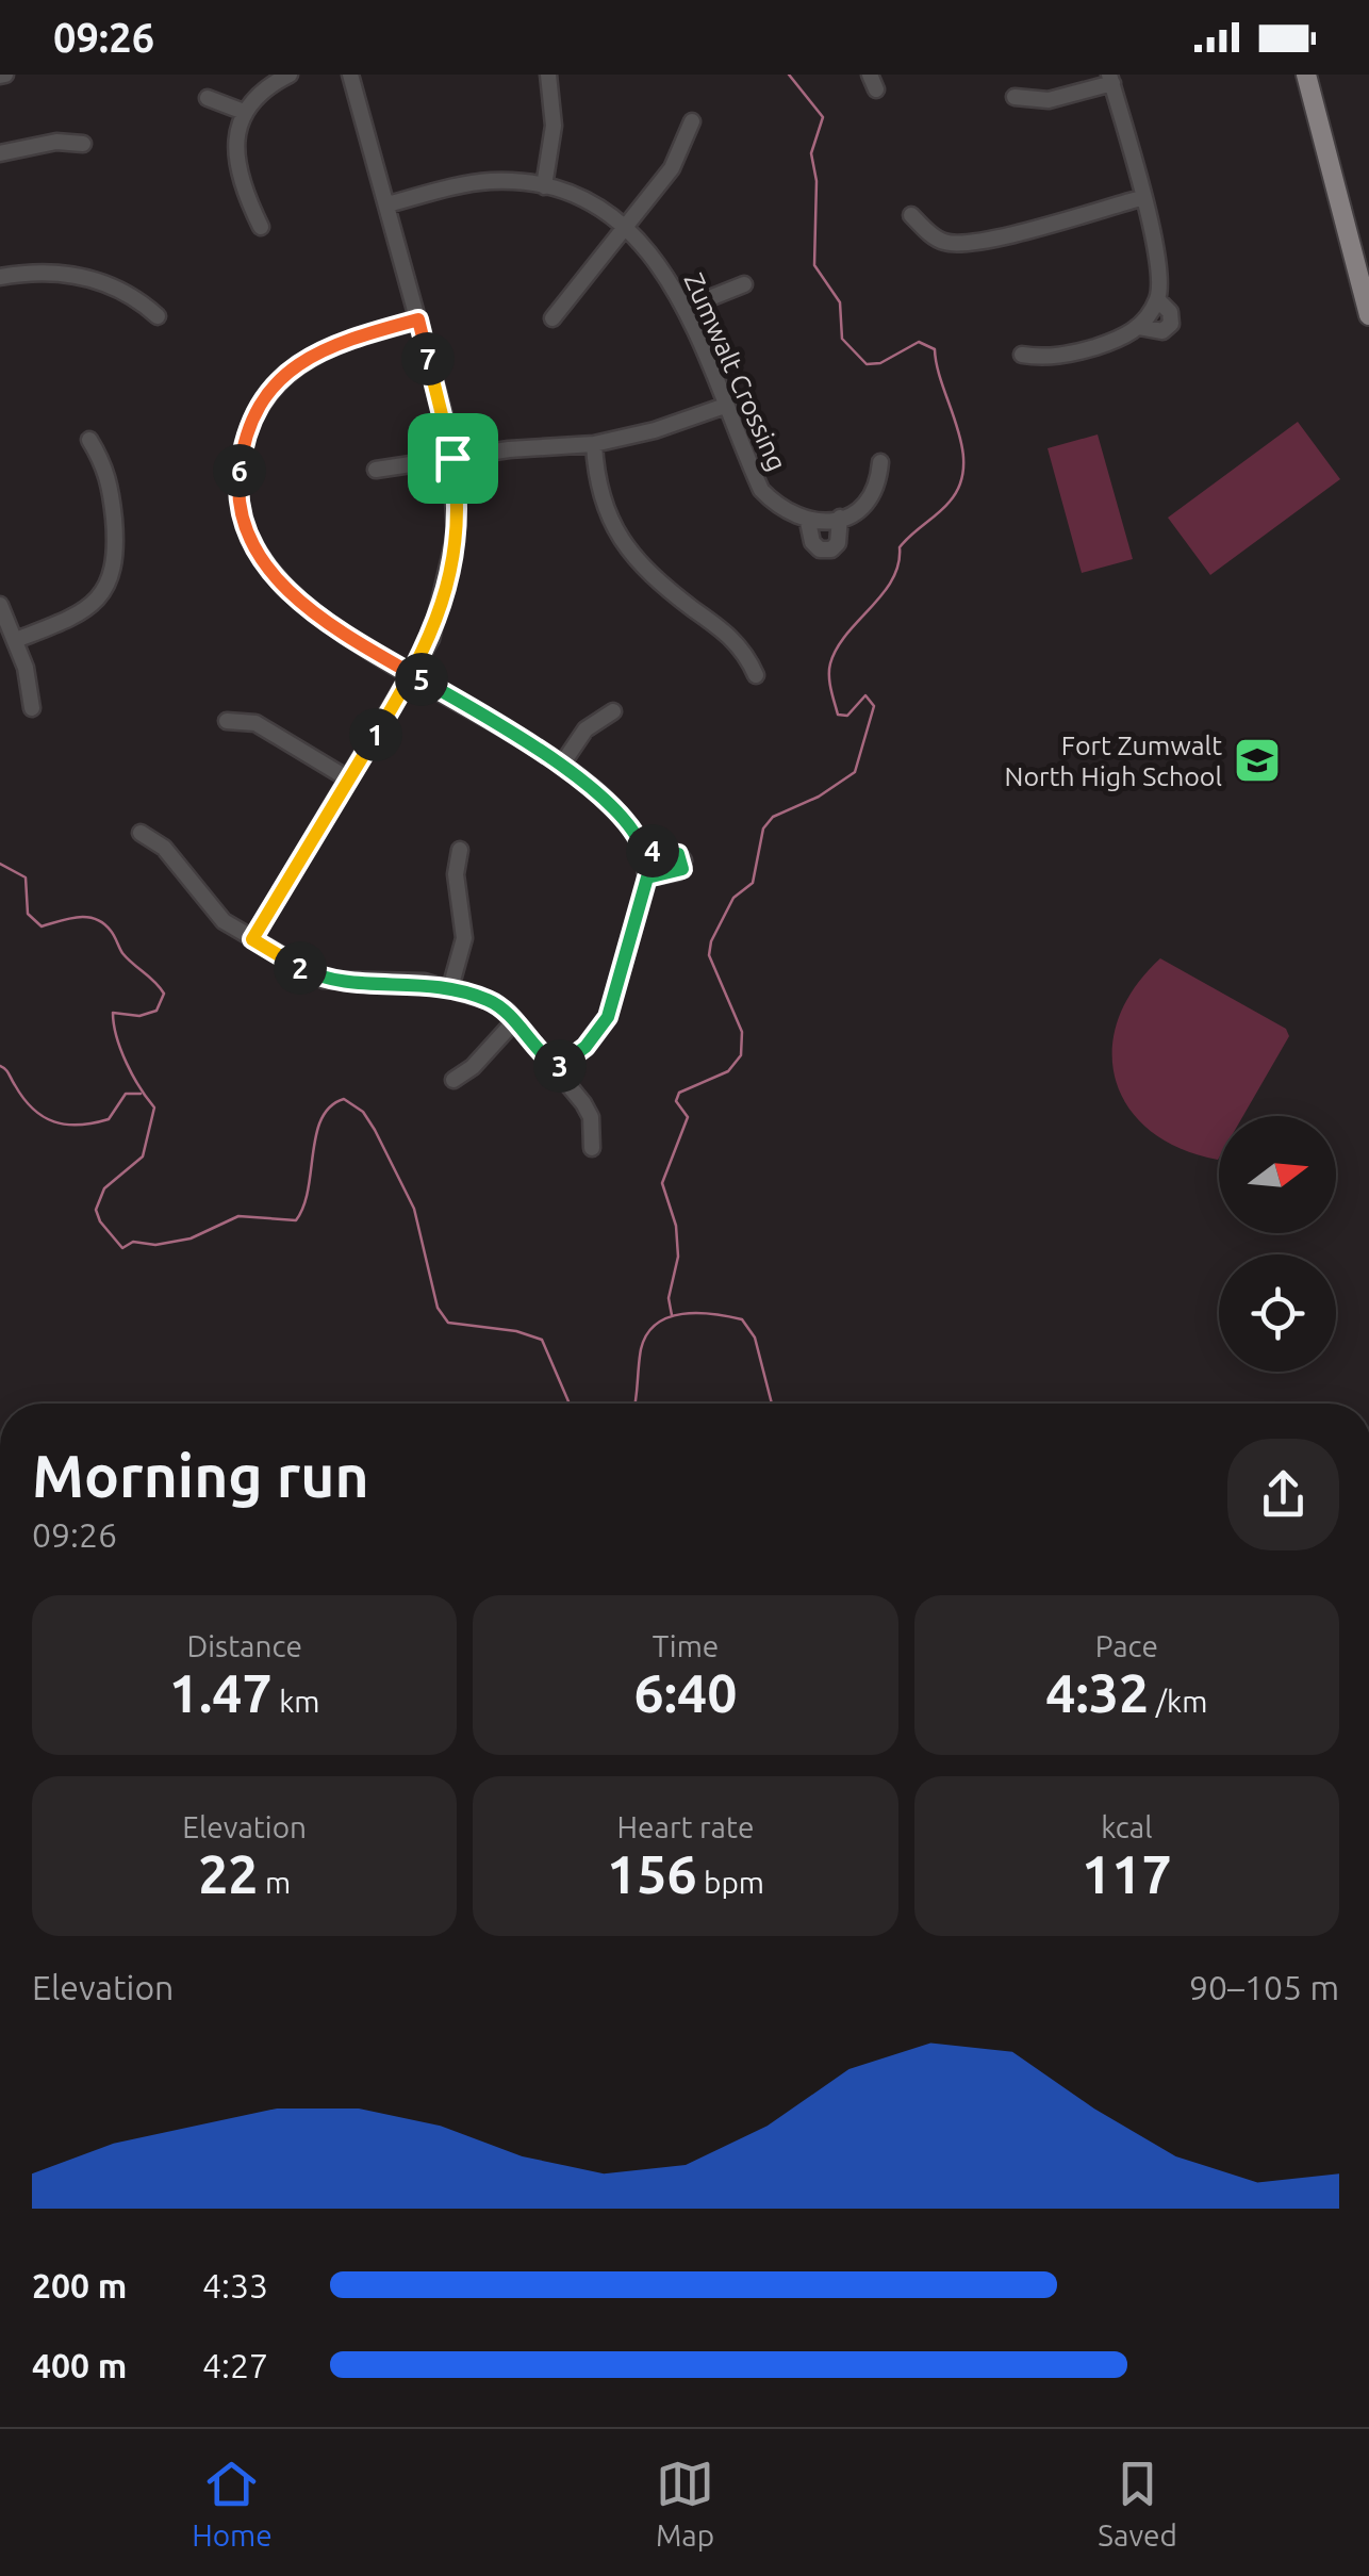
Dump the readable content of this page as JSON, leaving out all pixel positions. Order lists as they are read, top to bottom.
{
  "streets": {
    "street": ["Zumwalt Crossing"]
  },
  "places": {
    "school or university": ["Fort Zumwalt North High School"]
  },
  "north": "right",
  "page": {
    "status": "09:26",
    "pins": [
      "7",
      "6",
      "5",
      "1",
      "4",
      "2",
      "3"
    ],
    "heading": ["Morning run", "09:26"],
    "stats": [
      ["Distance", "1.47 km"],
      ["Time", "6:40"],
      ["Pace", "4:32 /km"],
      ["Elevation", "22 m"],
      ["Heart rate", "156 bpm"],
      ["kcal", "117"]
    ],
    "chart": ["Elevation", "90–105 m"],
    "list": [
      {
        "name": "200 m",
        "note": "4:33"
      },
      {
        "name": "400 m",
        "note": "4:27"
      }
    ],
    "tabs": ["Home", "Map", "Saved"]
  }
}
